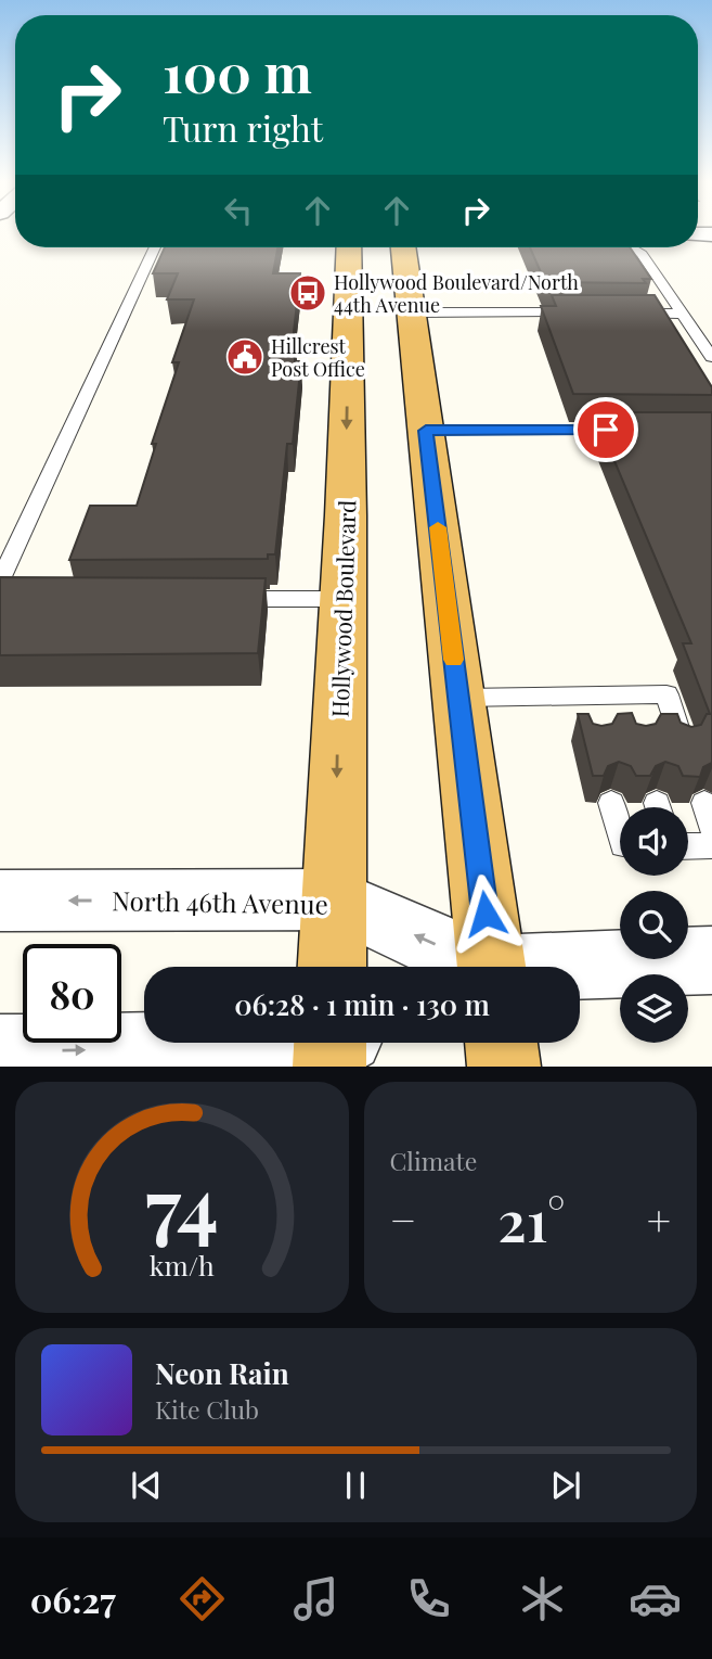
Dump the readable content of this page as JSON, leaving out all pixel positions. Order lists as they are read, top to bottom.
{
  "streets": {
    "highway": ["Hollywood Boulevard"],
    "street": ["North 46th Avenue"]
  },
  "crossings": [
    ["Hollywood Boulevard", "North 46th Avenue"]
  ],
  "places": {
    "bus stop": ["Hollywood Boulevard/North 44th Avenue"],
    "public building": ["Hillcrest Post Office"]
  },
  "page": {
    "turn": ["100 m", "Turn right"],
    "limit": "80",
    "trip": "06:28 · 1 min · 130 m",
    "tile": "Climate",
    "heat": ["−", "21°", "+"],
    "song": ["Neon Rain", "Kite Club"],
    "tabs": "06:27",
    "gauge": ["74", "km/h"]
  }
}
